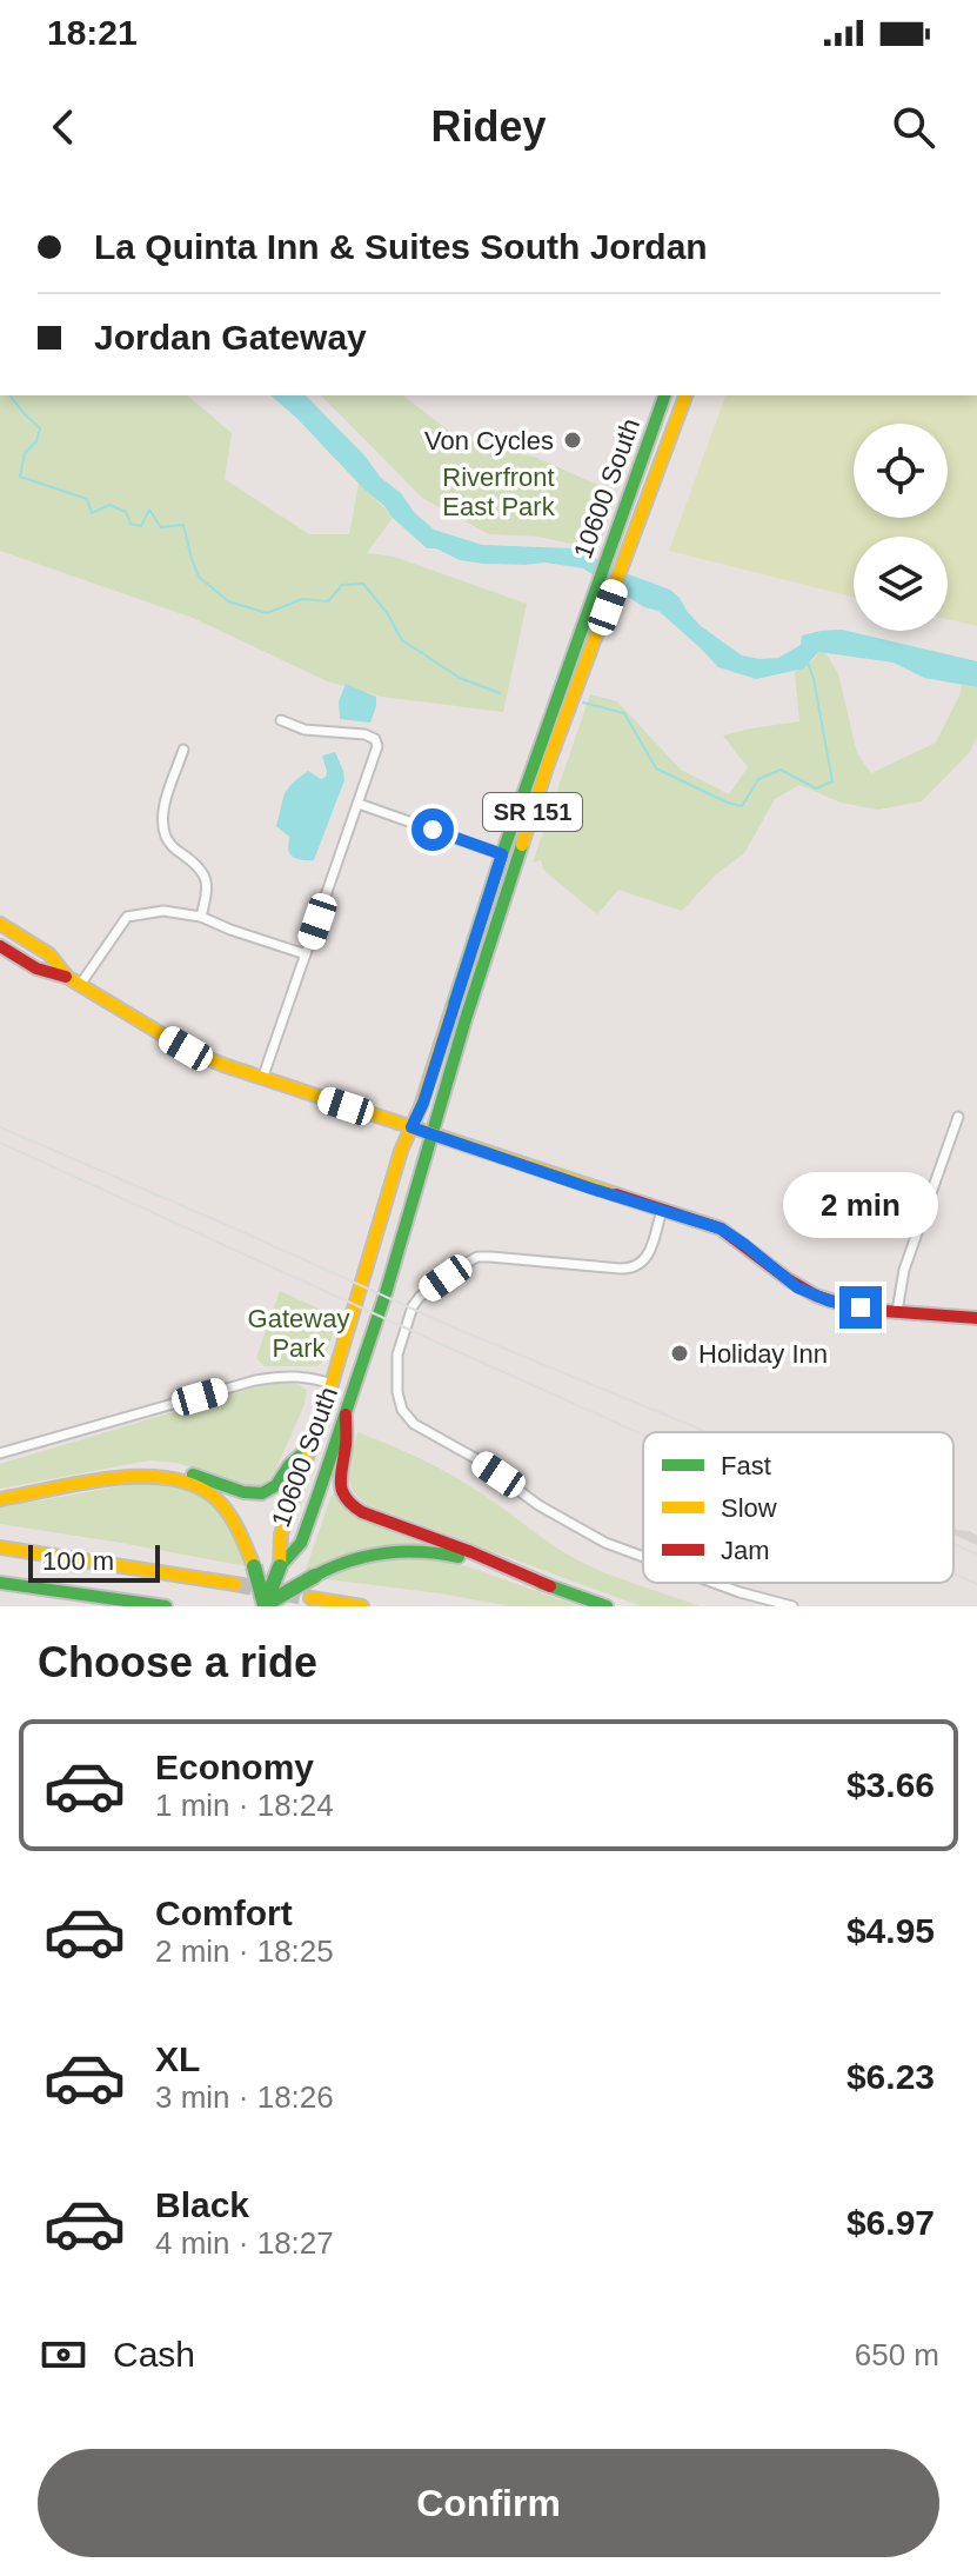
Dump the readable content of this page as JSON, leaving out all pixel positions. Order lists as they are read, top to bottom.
{
  "streets": {
    "main road": ["10600 South", "SR 151"]
  },
  "parks": ["Riverfront East Park", "Gateway Park"],
  "places": ["Von Cycles", "Holiday Inn"],
  "legend": ["Fast", "Slow", "Jam"],
  "scale_bar": "100 m",
  "page": {
    "status": "18:21",
    "header": "Ridey",
    "banner": ["La Quinta Inn & Suites South Jordan", "Jordan Gateway"],
    "bubble": "2 min",
    "scale": "100 m",
    "heading": "Choose a ride",
    "list": [
      {
        "name": "Economy",
        "note": "1 min · 18:24",
        "value": "$3.66"
      },
      {
        "name": "Comfort",
        "note": "2 min · 18:25",
        "value": "$4.95"
      },
      {
        "name": "XL",
        "note": "3 min · 18:26",
        "value": "$6.23"
      },
      {
        "name": "Black",
        "note": "4 min · 18:27",
        "value": "$6.97"
      }
    ],
    "pay": ["Cash", "650 m"],
    "buttons": "Confirm"
  }
}
